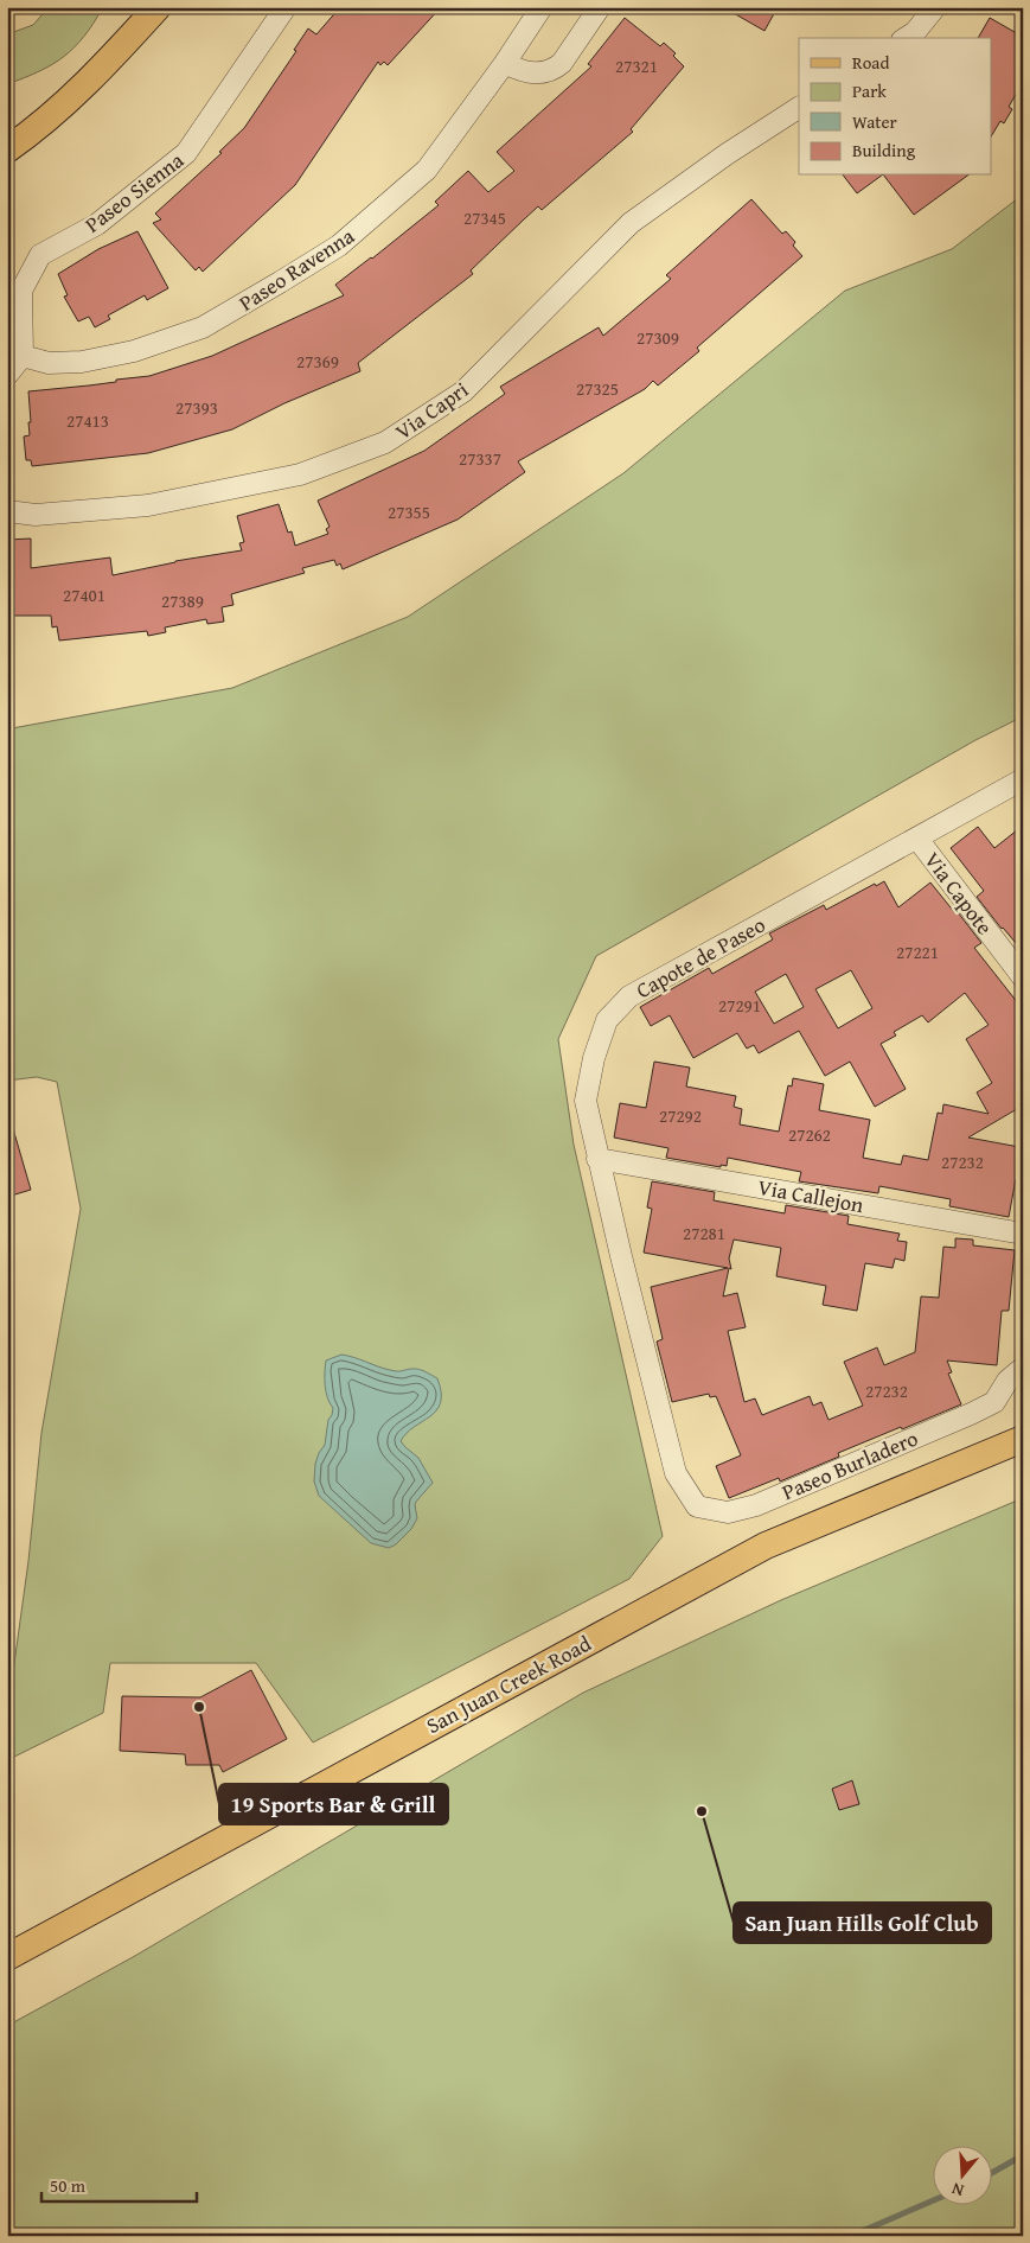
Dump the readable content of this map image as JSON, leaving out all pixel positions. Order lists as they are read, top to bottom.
{
  "streets": {
    "main road": ["San Juan Creek Road"],
    "street": [
      "Paseo Sienna",
      "Paseo Ravenna",
      "Via Capri",
      "Via Capote",
      "Capote de Paseo",
      "Via Callejon",
      "Paseo Burladero"
    ]
  },
  "crossings": [
    ["Paseo Sienna", "Paseo Ravenna"],
    ["Via Capote", "Capote de Paseo"],
    ["Capote de Paseo", "Via Callejon"],
    ["Capote de Paseo", "Paseo Burladero"]
  ],
  "places": ["19 Sports Bar & Grill", "San Juan Hills Golf Club"],
  "house_numbers": [
    "27321",
    "27345",
    "27309",
    "27369",
    "27325",
    "27393",
    "27413",
    "27337",
    "27355",
    "27401",
    "27389",
    "27221",
    "27291",
    "27292",
    "27262",
    "27232",
    "27281",
    "27232"
  ],
  "legend": [
    "Road",
    "Park",
    "Water",
    "Building"
  ],
  "scale_bar": "50 m",
  "north": "bottom"
}
